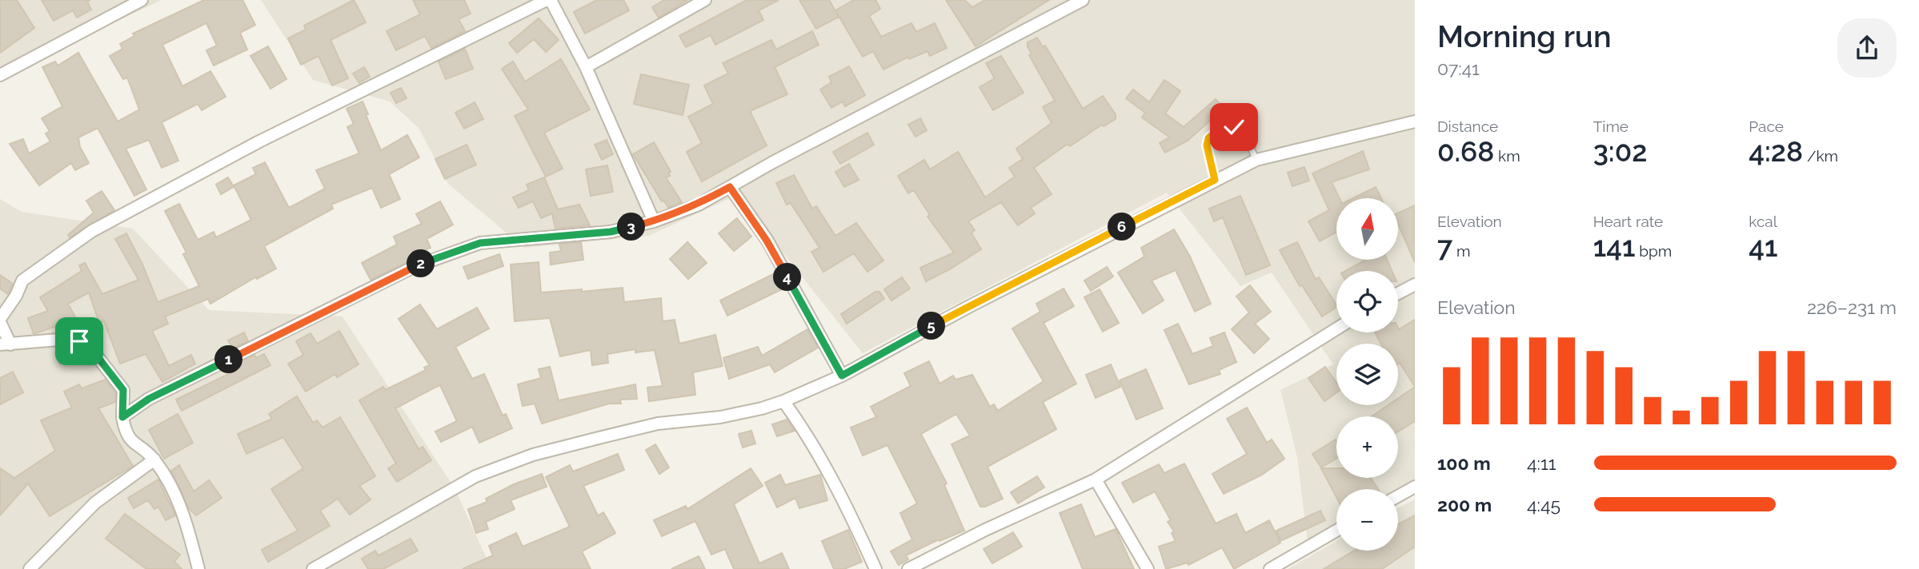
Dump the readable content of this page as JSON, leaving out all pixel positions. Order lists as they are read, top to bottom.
{
  "north": "top",
  "page": {
    "heading": ["Morning run", "07:41"],
    "stats": [
      ["Distance", "0.68 km"],
      ["Time", "3:02"],
      ["Pace", "4:28 /km"],
      ["Elevation", "7 m"],
      ["Heart rate", "141 bpm"],
      ["kcal", "41"]
    ],
    "map_buttons": ["+", "−"],
    "pins": [
      "3",
      "6",
      "2",
      "4",
      "5",
      "1"
    ],
    "chart": ["Elevation", "226–231 m"],
    "list": [
      {
        "name": "100 m",
        "note": "4:11"
      },
      {
        "name": "200 m",
        "note": "4:45"
      }
    ]
  }
}
